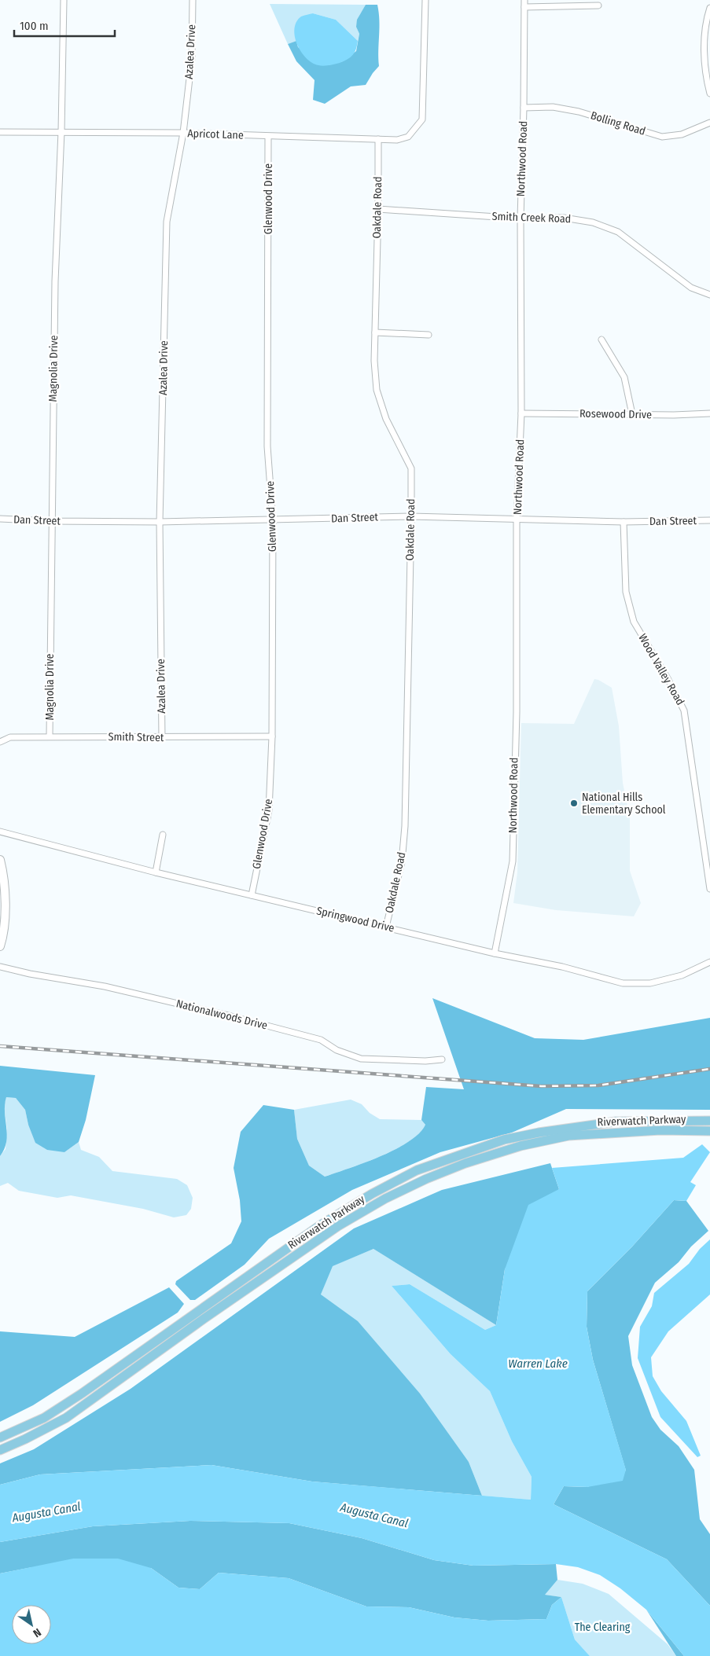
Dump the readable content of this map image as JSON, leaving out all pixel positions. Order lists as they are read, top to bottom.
{
  "streets": {
    "main road": ["Riverwatch Parkway"],
    "street": [
      "Azalea Drive",
      "Bolling Road",
      "Apricot Lane",
      "Northwood Road",
      "Glenwood Drive",
      "Oakdale Road",
      "Smith Creek Road",
      "Magnolia Drive",
      "Rosewood Drive",
      "Dan Street",
      "Wood Valley Road",
      "Smith Street",
      "Springwood Drive",
      "Nationalwoods Drive"
    ]
  },
  "crossings": [
    ["Azalea Drive", "Apricot Lane"],
    ["Azalea Drive", "Dan Street"],
    ["Azalea Drive", "Smith Street"],
    ["Bolling Road", "Northwood Road"],
    ["Apricot Lane", "Glenwood Drive"],
    ["Apricot Lane", "Oakdale Road"],
    ["Apricot Lane", "Magnolia Drive"],
    ["Northwood Road", "Smith Creek Road"],
    ["Northwood Road", "Rosewood Drive"],
    ["Northwood Road", "Dan Street"],
    ["Northwood Road", "Springwood Drive"],
    ["Glenwood Drive", "Dan Street"],
    ["Glenwood Drive", "Smith Street"],
    ["Glenwood Drive", "Springwood Drive"],
    ["Oakdale Road", "Smith Creek Road"],
    ["Oakdale Road", "Dan Street"],
    ["Oakdale Road", "Springwood Drive"],
    ["Magnolia Drive", "Dan Street"],
    ["Magnolia Drive", "Smith Street"],
    ["Dan Street", "Wood Valley Road"]
  ],
  "water": ["Warren Lake", "Augusta Canal"],
  "parks": ["The Clearing"],
  "places": ["National Hills Elementary School"],
  "scale_bar": "100 m",
  "north": "bottom right"
}
